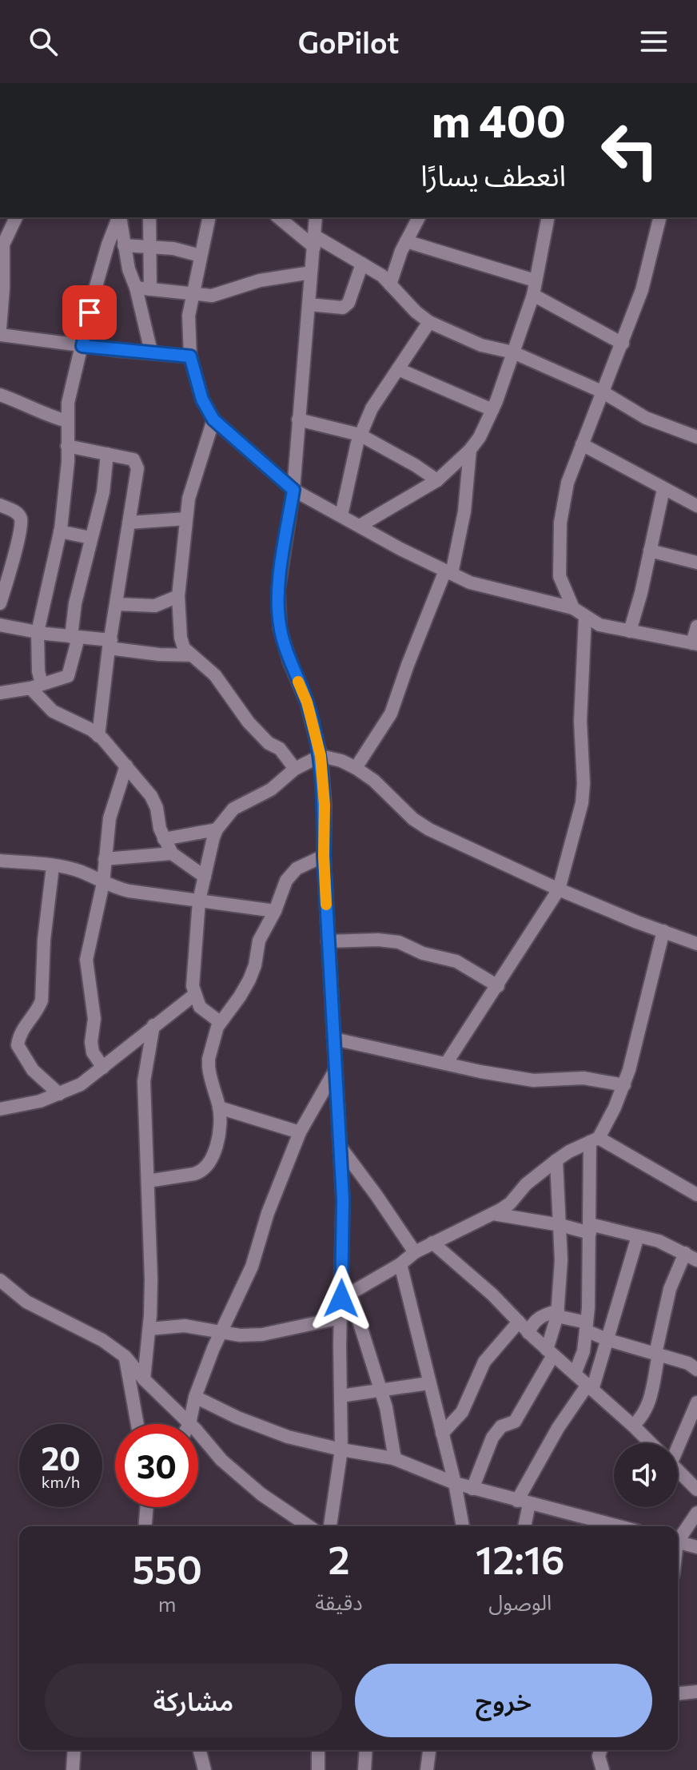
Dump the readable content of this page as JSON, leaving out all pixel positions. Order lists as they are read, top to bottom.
{
  "page": {
    "header": "GoPilot",
    "turn": ["400 m", "انعطف يسارًا"],
    "speed": "20 km/h",
    "limit": "30",
    "eta": [
      "12:16",
      "الوصول",
      "2",
      "دقيقة",
      "550",
      "m"
    ],
    "buttons": ["خروج", "مشاركة"]
  }
}
